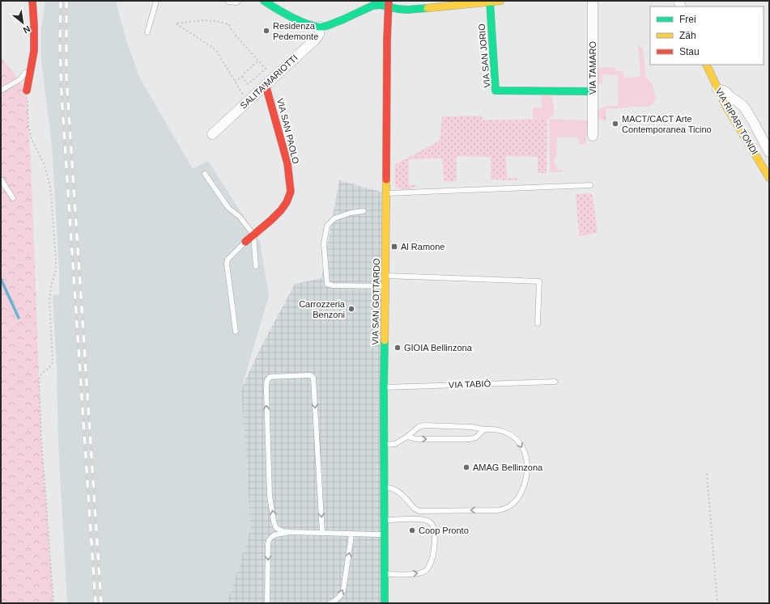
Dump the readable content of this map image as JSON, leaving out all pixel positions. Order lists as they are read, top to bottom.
{
  "streets": {
    "street": [
      "VIA SAN JORIO",
      "VIA TAMARO",
      "SALITA MARIOTTI",
      "VIA RIPARI TONDI",
      "VIA SAN PAOLO",
      "VIA SAN GOTTARDO"
    ],
    "lane": ["VIA TABIÒ"]
  },
  "crossings": [
    ["VIA SAN JORIO", "VIA TAMARO"],
    ["SALITA MARIOTTI", "VIA SAN PAOLO"],
    ["VIA SAN GOTTARDO", "VIA TABIÒ"]
  ],
  "places": {
    "other": [
      "Residenza Pedemonte",
      "MACT/CACT Arte Contemporanea Ticino",
      "Carrozzeria Benzoni",
      "GIOIA Bellinzona",
      "AMAG Bellinzona",
      "Coop Pronto"
    ],
    "transit": ["Al Ramone"]
  },
  "legend": ["Frei", "Zäh", "Stau"],
  "north": "bottom right"
}
